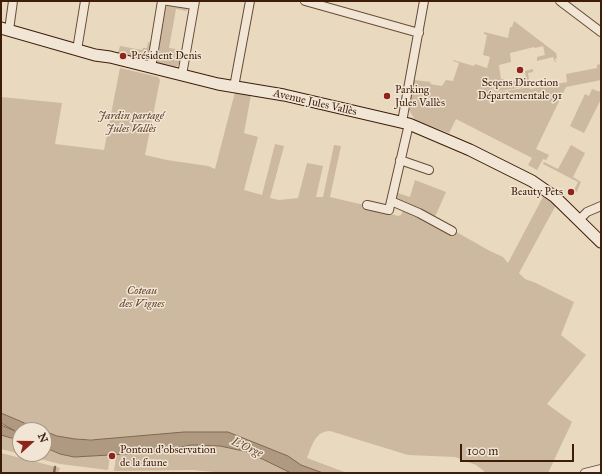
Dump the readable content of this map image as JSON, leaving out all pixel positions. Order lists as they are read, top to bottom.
{
  "streets": {
    "main road": ["Avenue Jules Vallès"]
  },
  "water": ["L'Orge"],
  "parks": ["Jardin partagé Jules Vallès", "Coteau des Vignes"],
  "places": [
    "Président Denis",
    "Seqens Direction Départementale 91",
    "Parking Jules Vallès",
    "Beauty Pets",
    "Ponton d'observation de la faune"
  ],
  "scale_bar": "100 m",
  "north": "right"
}
